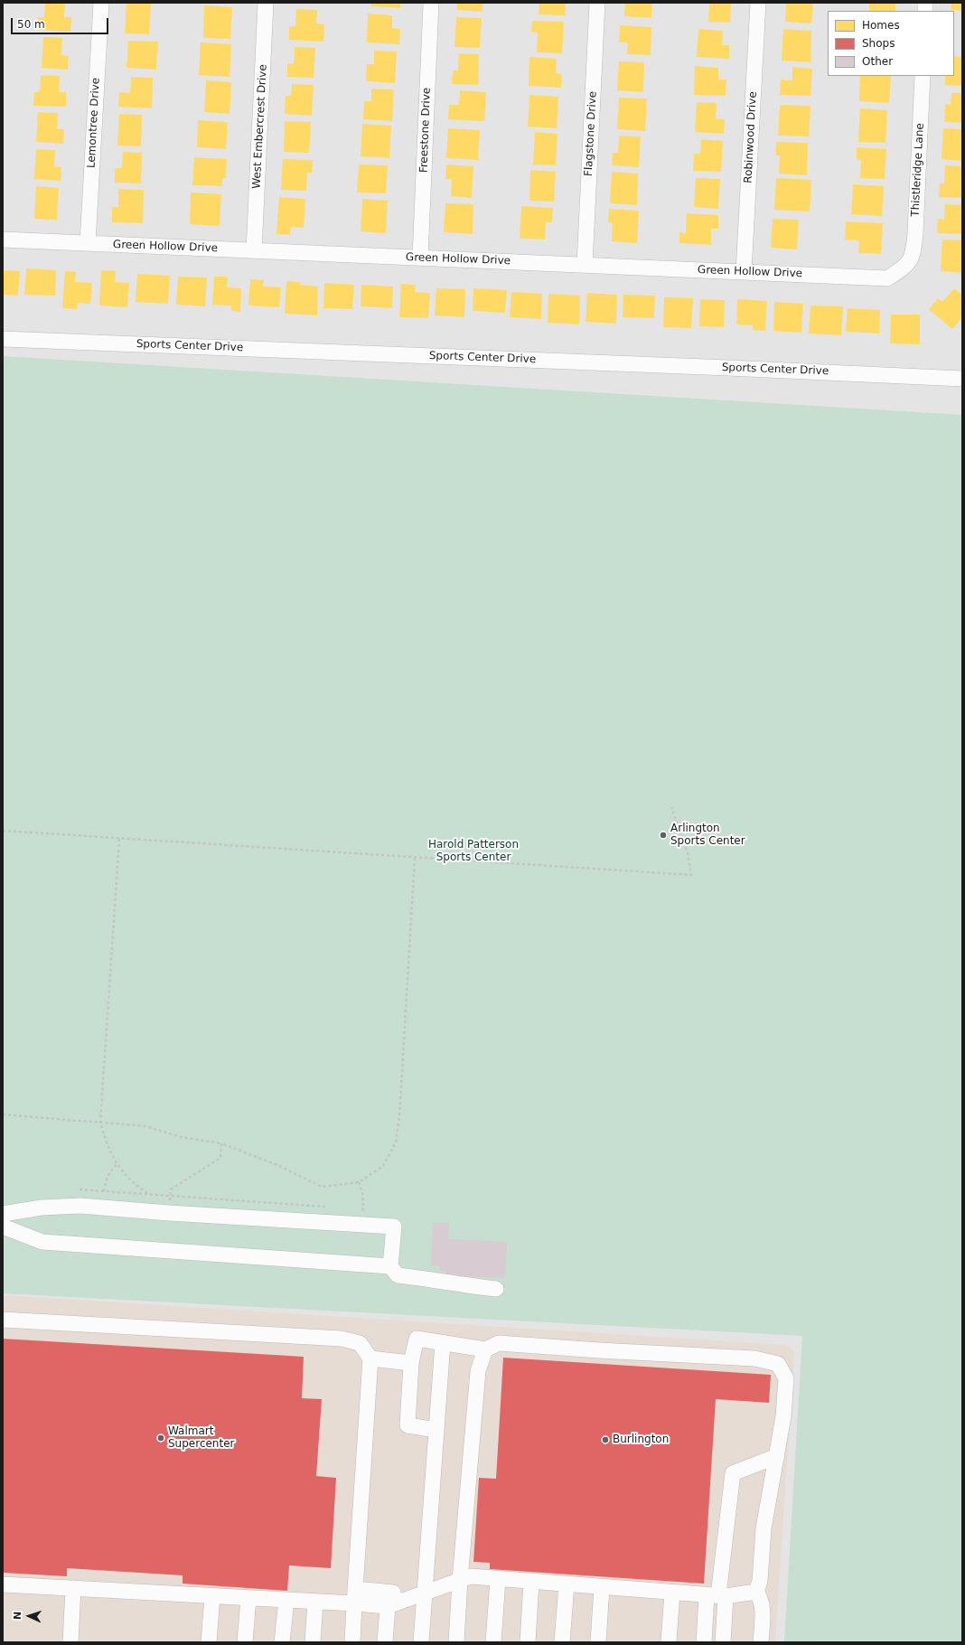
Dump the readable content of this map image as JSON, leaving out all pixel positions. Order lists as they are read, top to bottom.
{
  "streets": {
    "street": [
      "Lemontree Drive",
      "West Embercrest Drive",
      "Freestone Drive",
      "Flagstone Drive",
      "Robinwood Drive",
      "Thistleridge Lane",
      "Green Hollow Drive",
      "Sports Center Drive"
    ]
  },
  "crossings": [
    ["Lemontree Drive", "Green Hollow Drive"],
    ["West Embercrest Drive", "Green Hollow Drive"],
    ["Freestone Drive", "Green Hollow Drive"],
    ["Flagstone Drive", "Green Hollow Drive"],
    ["Robinwood Drive", "Green Hollow Drive"],
    ["Thistleridge Lane", "Green Hollow Drive"]
  ],
  "parks": ["Harold Patterson Sports Center"],
  "places": ["Arlington Sports Center", "Walmart Supercenter", "Burlington"],
  "legend": ["Homes", "Shops", "Other"],
  "scale_bar": "50 m",
  "north": "left"
}
